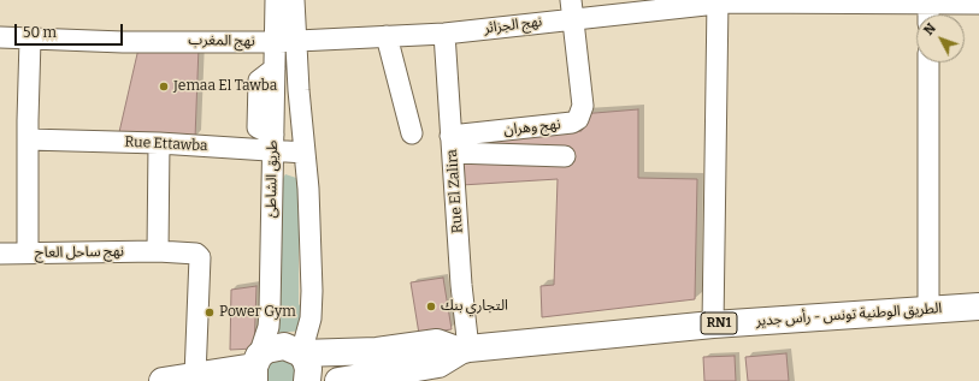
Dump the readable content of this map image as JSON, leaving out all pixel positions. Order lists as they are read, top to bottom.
{
  "streets": {
    "main road": ["الطريق الوطنية تونس - رأس جدير", "RN1"],
    "street": [
      "نهج الجزائر",
      "نهج المغرب",
      "نهج وهران",
      "Rue Ettawba",
      "طريق الشاطئ",
      "Rue El Zalira",
      "نهج ساحل العاج"
    ]
  },
  "crossings": [
    ["نهج الجزائر", "نهج المغرب"],
    ["نهج الجزائر", "نهج وهران"],
    ["نهج الجزائر", "طريق الشاطئ"],
    ["نهج الجزائر", "Rue El Zalira"],
    ["نهج المغرب", "طريق الشاطئ"],
    ["نهج وهران", "Rue El Zalira"],
    ["Rue Ettawba", "طريق الشاطئ"],
    ["طريق الشاطئ", "الطريق الوطنية تونس - رأس جدير"],
    ["طريق الشاطئ", "RN1"],
    ["Rue El Zalira", "الطريق الوطنية تونس - رأس جدير"],
    ["نهج ساحل العاج", "RN1"],
    ["الطريق الوطنية تونس - رأس جدير", "RN1"]
  ],
  "places": ["Jemaa El Tawba", "التجاري بنك", "Power Gym"],
  "scale_bar": "50 m",
  "north": "top left"
}
